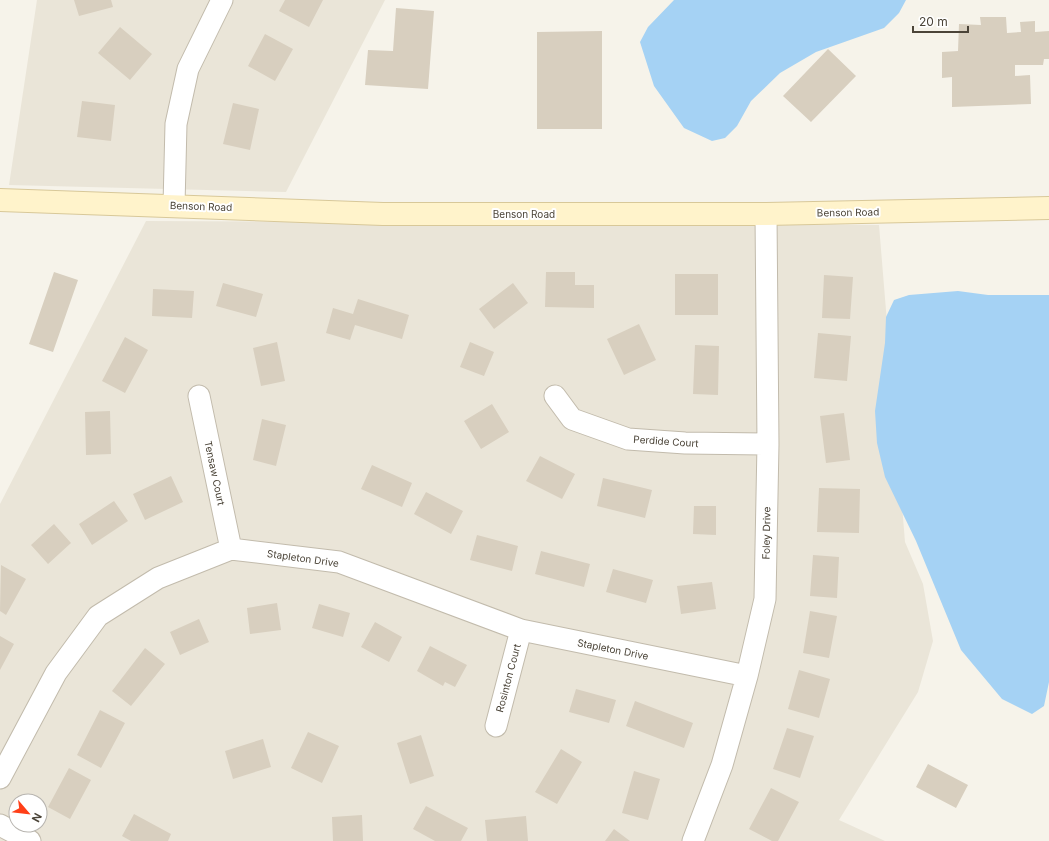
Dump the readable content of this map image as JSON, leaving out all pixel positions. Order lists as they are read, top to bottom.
{
  "streets": {
    "main road": ["Benson Road"],
    "street": [
      "Perdide Court",
      "Tensaw Court",
      "Foley Drive",
      "Stapleton Drive",
      "Rosinton Court"
    ]
  },
  "crossings": [
    ["Benson Road", "Foley Drive"],
    ["Perdide Court", "Foley Drive"],
    ["Tensaw Court", "Stapleton Drive"],
    ["Foley Drive", "Stapleton Drive"],
    ["Stapleton Drive", "Rosinton Court"]
  ],
  "scale_bar": "20 m",
  "north": "bottom right"
}
